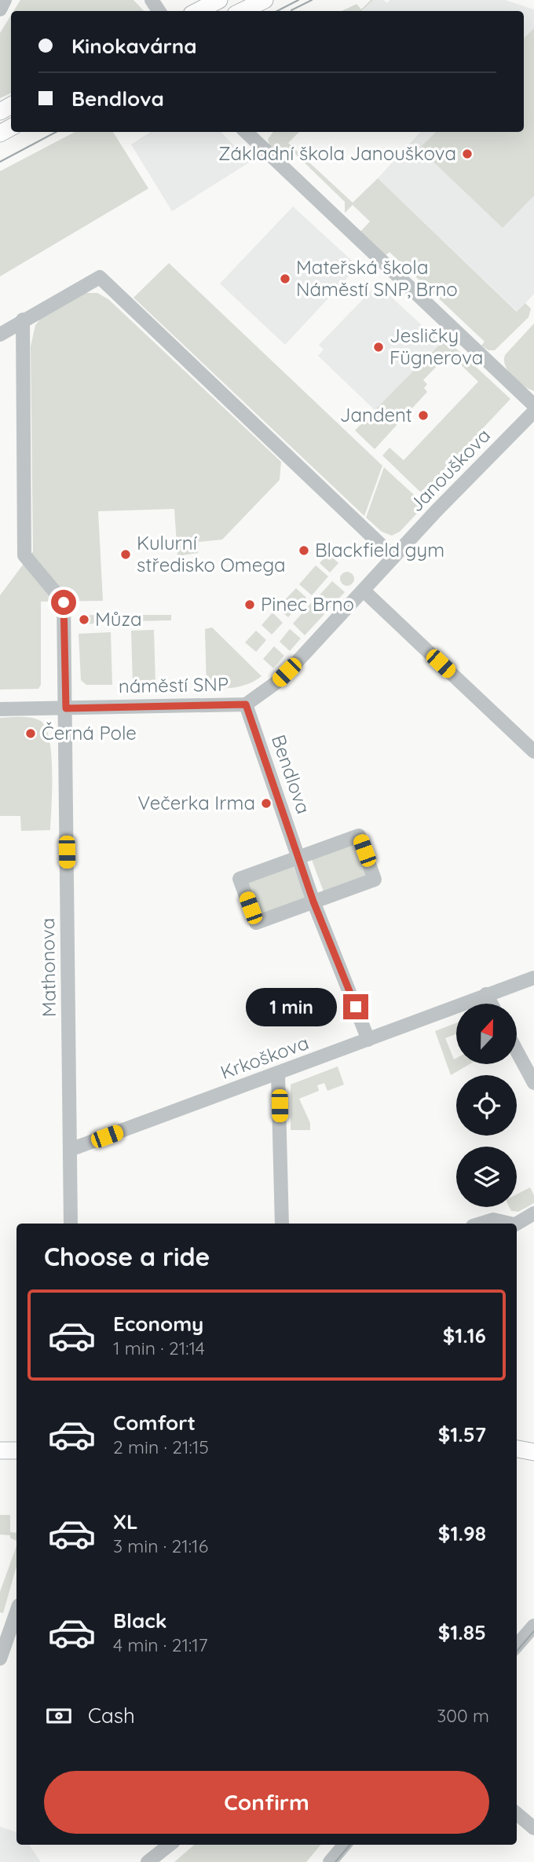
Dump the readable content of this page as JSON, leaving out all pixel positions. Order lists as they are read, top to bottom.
{
  "streets": {
    "street": [
      "Janouškova",
      "náměstí SNP",
      "Bendlova",
      "Mathonova",
      "Krkoškova"
    ]
  },
  "crossings": [
    ["Janouškova", "náměstí SNP"],
    ["náměstí SNP", "Bendlova"],
    ["náměstí SNP", "Mathonova"],
    ["Bendlova", "Krkoškova"],
    ["Mathonova", "Krkoškova"]
  ],
  "places": [
    "Základní škola Janouškova",
    "Mateřská škola Náměstí SNP, Brno",
    "Jesličky Fügnerova",
    "Jandent",
    "Blackfield gym",
    "Kulurní středisko Omega",
    "Pinec Brno",
    "Můza",
    "Černá Pole",
    "Večerka Irma"
  ],
  "north": "top",
  "page": {
    "banner": ["Kinokavárna", "Bendlova"],
    "bubble": "1 min",
    "heading": "Choose a ride",
    "list": [
      {
        "name": "Economy",
        "note": "1 min · 21:14",
        "value": "$1.16"
      },
      {
        "name": "Comfort",
        "note": "2 min · 21:15",
        "value": "$1.57"
      },
      {
        "name": "XL",
        "note": "3 min · 21:16",
        "value": "$1.98"
      },
      {
        "name": "Black",
        "note": "4 min · 21:17",
        "value": "$1.85"
      }
    ],
    "pay": ["Cash", "300 m"],
    "buttons": "Confirm"
  }
}
